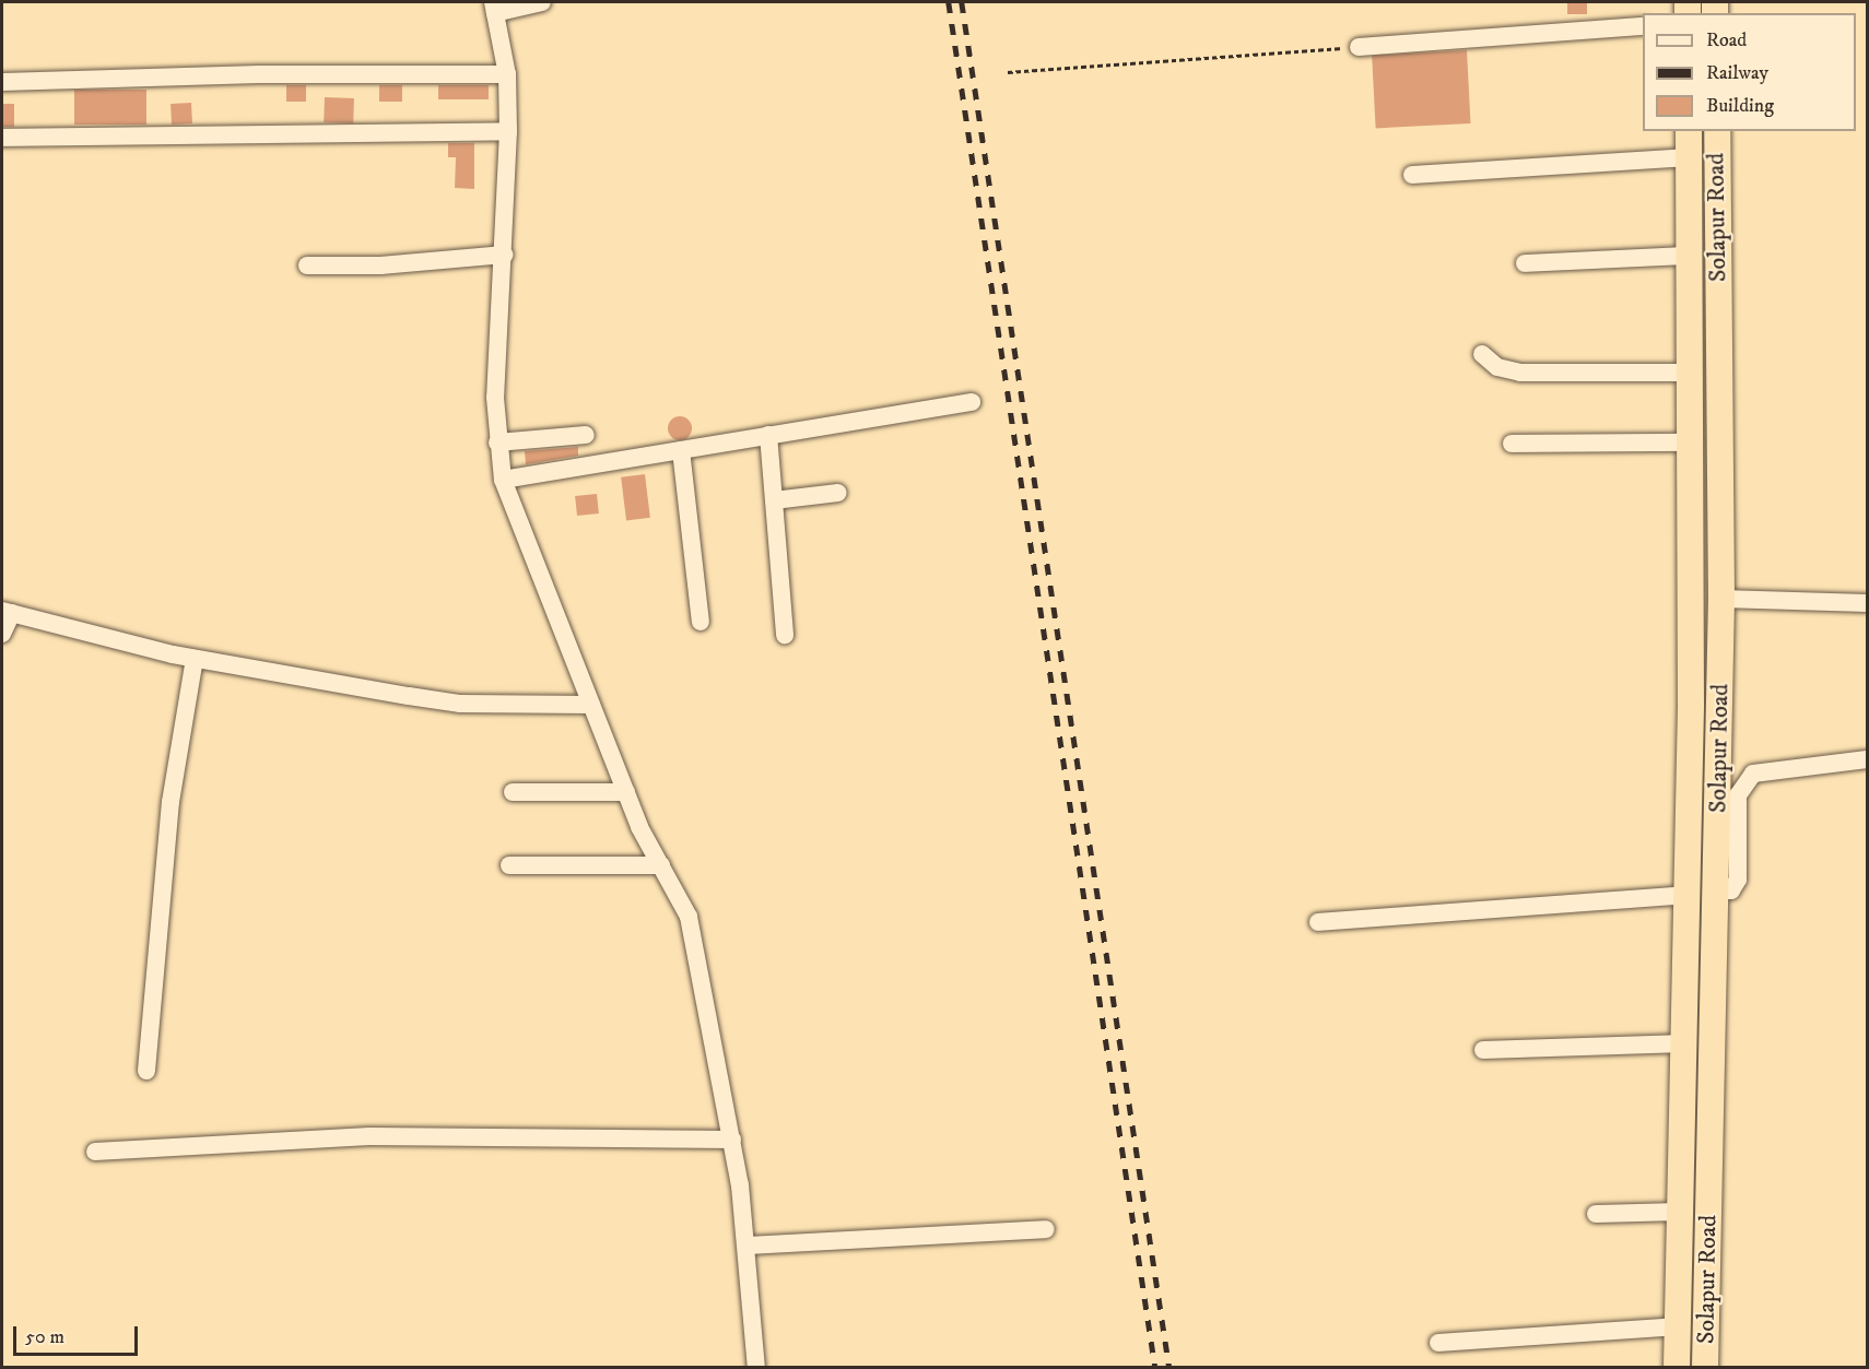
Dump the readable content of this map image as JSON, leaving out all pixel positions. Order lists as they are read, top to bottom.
{
  "streets": {
    "highway": ["Solapur Road"]
  },
  "legend": ["Road", "Railway", "Building"],
  "scale_bar": "50 m"
}
